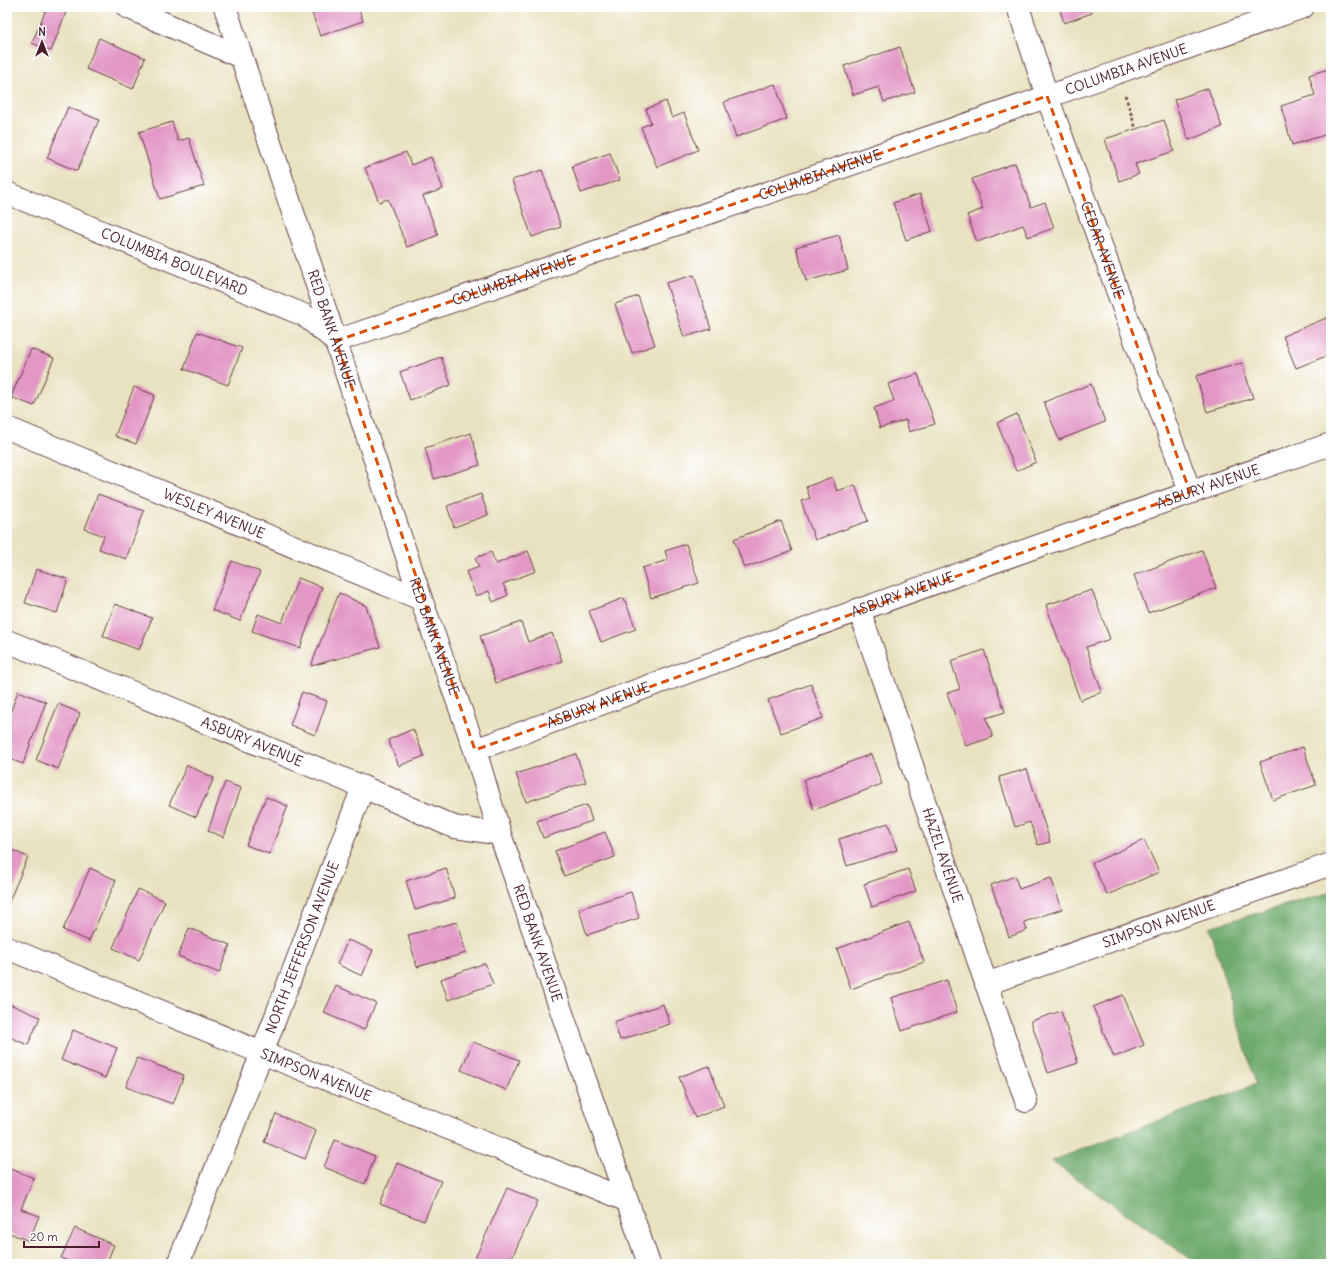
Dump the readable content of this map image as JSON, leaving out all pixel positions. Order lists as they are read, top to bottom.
{
  "streets": {
    "street": [
      "COLUMBIA AVENUE",
      "CEDAR AVENUE",
      "COLUMBIA BOULEVARD",
      "RED BANK AVENUE",
      "ASBURY AVENUE",
      "WESLEY AVENUE",
      "HAZEL AVENUE",
      "SIMPSON AVENUE",
      "NORTH JEFFERSON AVENUE"
    ]
  },
  "crossings": [
    ["COLUMBIA AVENUE", "CEDAR AVENUE"],
    ["COLUMBIA AVENUE", "COLUMBIA BOULEVARD"],
    ["COLUMBIA AVENUE", "RED BANK AVENUE"],
    ["CEDAR AVENUE", "ASBURY AVENUE"],
    ["COLUMBIA BOULEVARD", "RED BANK AVENUE"],
    ["RED BANK AVENUE", "ASBURY AVENUE"],
    ["RED BANK AVENUE", "WESLEY AVENUE"],
    ["RED BANK AVENUE", "SIMPSON AVENUE"],
    ["ASBURY AVENUE", "HAZEL AVENUE"],
    ["ASBURY AVENUE", "NORTH JEFFERSON AVENUE"],
    ["HAZEL AVENUE", "SIMPSON AVENUE"],
    ["SIMPSON AVENUE", "NORTH JEFFERSON AVENUE"]
  ],
  "scale_bar": "20 m",
  "north": "top"
}
